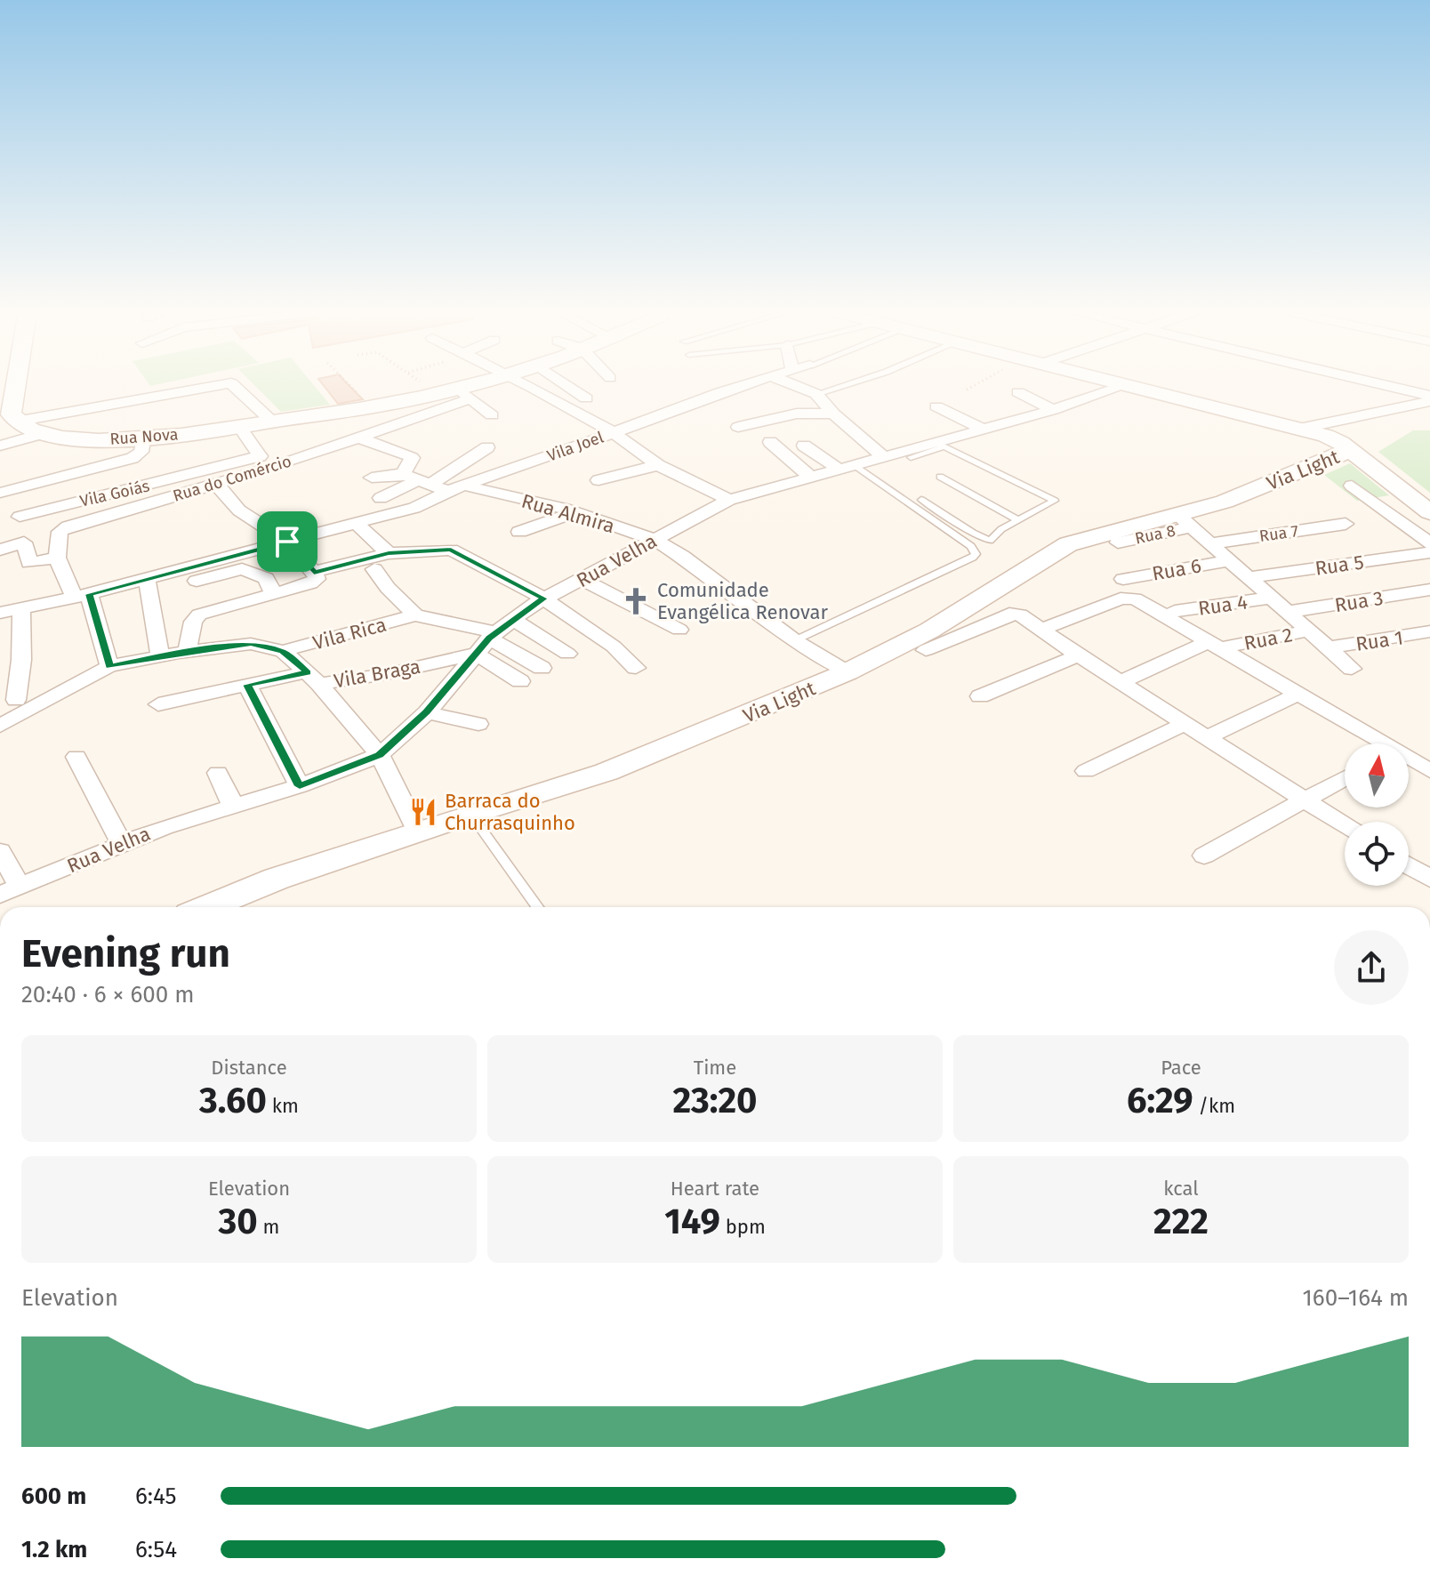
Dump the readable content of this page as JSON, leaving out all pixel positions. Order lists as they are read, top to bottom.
{
  "streets": {
    "street": [
      "Rua Nova",
      "Vila Joel",
      "Via Light",
      "Rua do Comércio",
      "Vila Goiás",
      "Rua Almira",
      "Rua 7",
      "Rua 8",
      "Rua Velha",
      "Rua 5",
      "Rua 6",
      "Rua 3",
      "Rua 4",
      "Vila Rica",
      "Rua 2",
      "Rua 1",
      "Vila Braga"
    ]
  },
  "crossings": [
    ["Rua Nova", "Rua do Comércio"],
    ["Vila Joel", "Rua Almira"],
    ["Via Light", "Rua Almira"],
    ["Via Light", "Rua 8"],
    ["Rua Almira", "Rua Velha"],
    ["Rua Velha", "Vila Braga"],
    ["Vila Rica", "Vila Braga"]
  ],
  "places": {
    "church": ["Comunidade Evangélica Renovar"],
    "restaurant": ["Barraca do Churrasquinho"]
  },
  "north": "top",
  "page": {
    "heading": ["Evening run", "20:40 · 6 × 600 m"],
    "stats": [
      ["Distance", "3.60 km"],
      ["Time", "23:20"],
      ["Pace", "6:29 /km"],
      ["Elevation", "30 m"],
      ["Heart rate", "149 bpm"],
      ["kcal", "222"]
    ],
    "chart": ["Elevation", "160–164 m"],
    "list": [
      {
        "name": "600 m",
        "note": "6:45"
      },
      {
        "name": "1.2 km",
        "note": "6:54"
      }
    ]
  }
}
